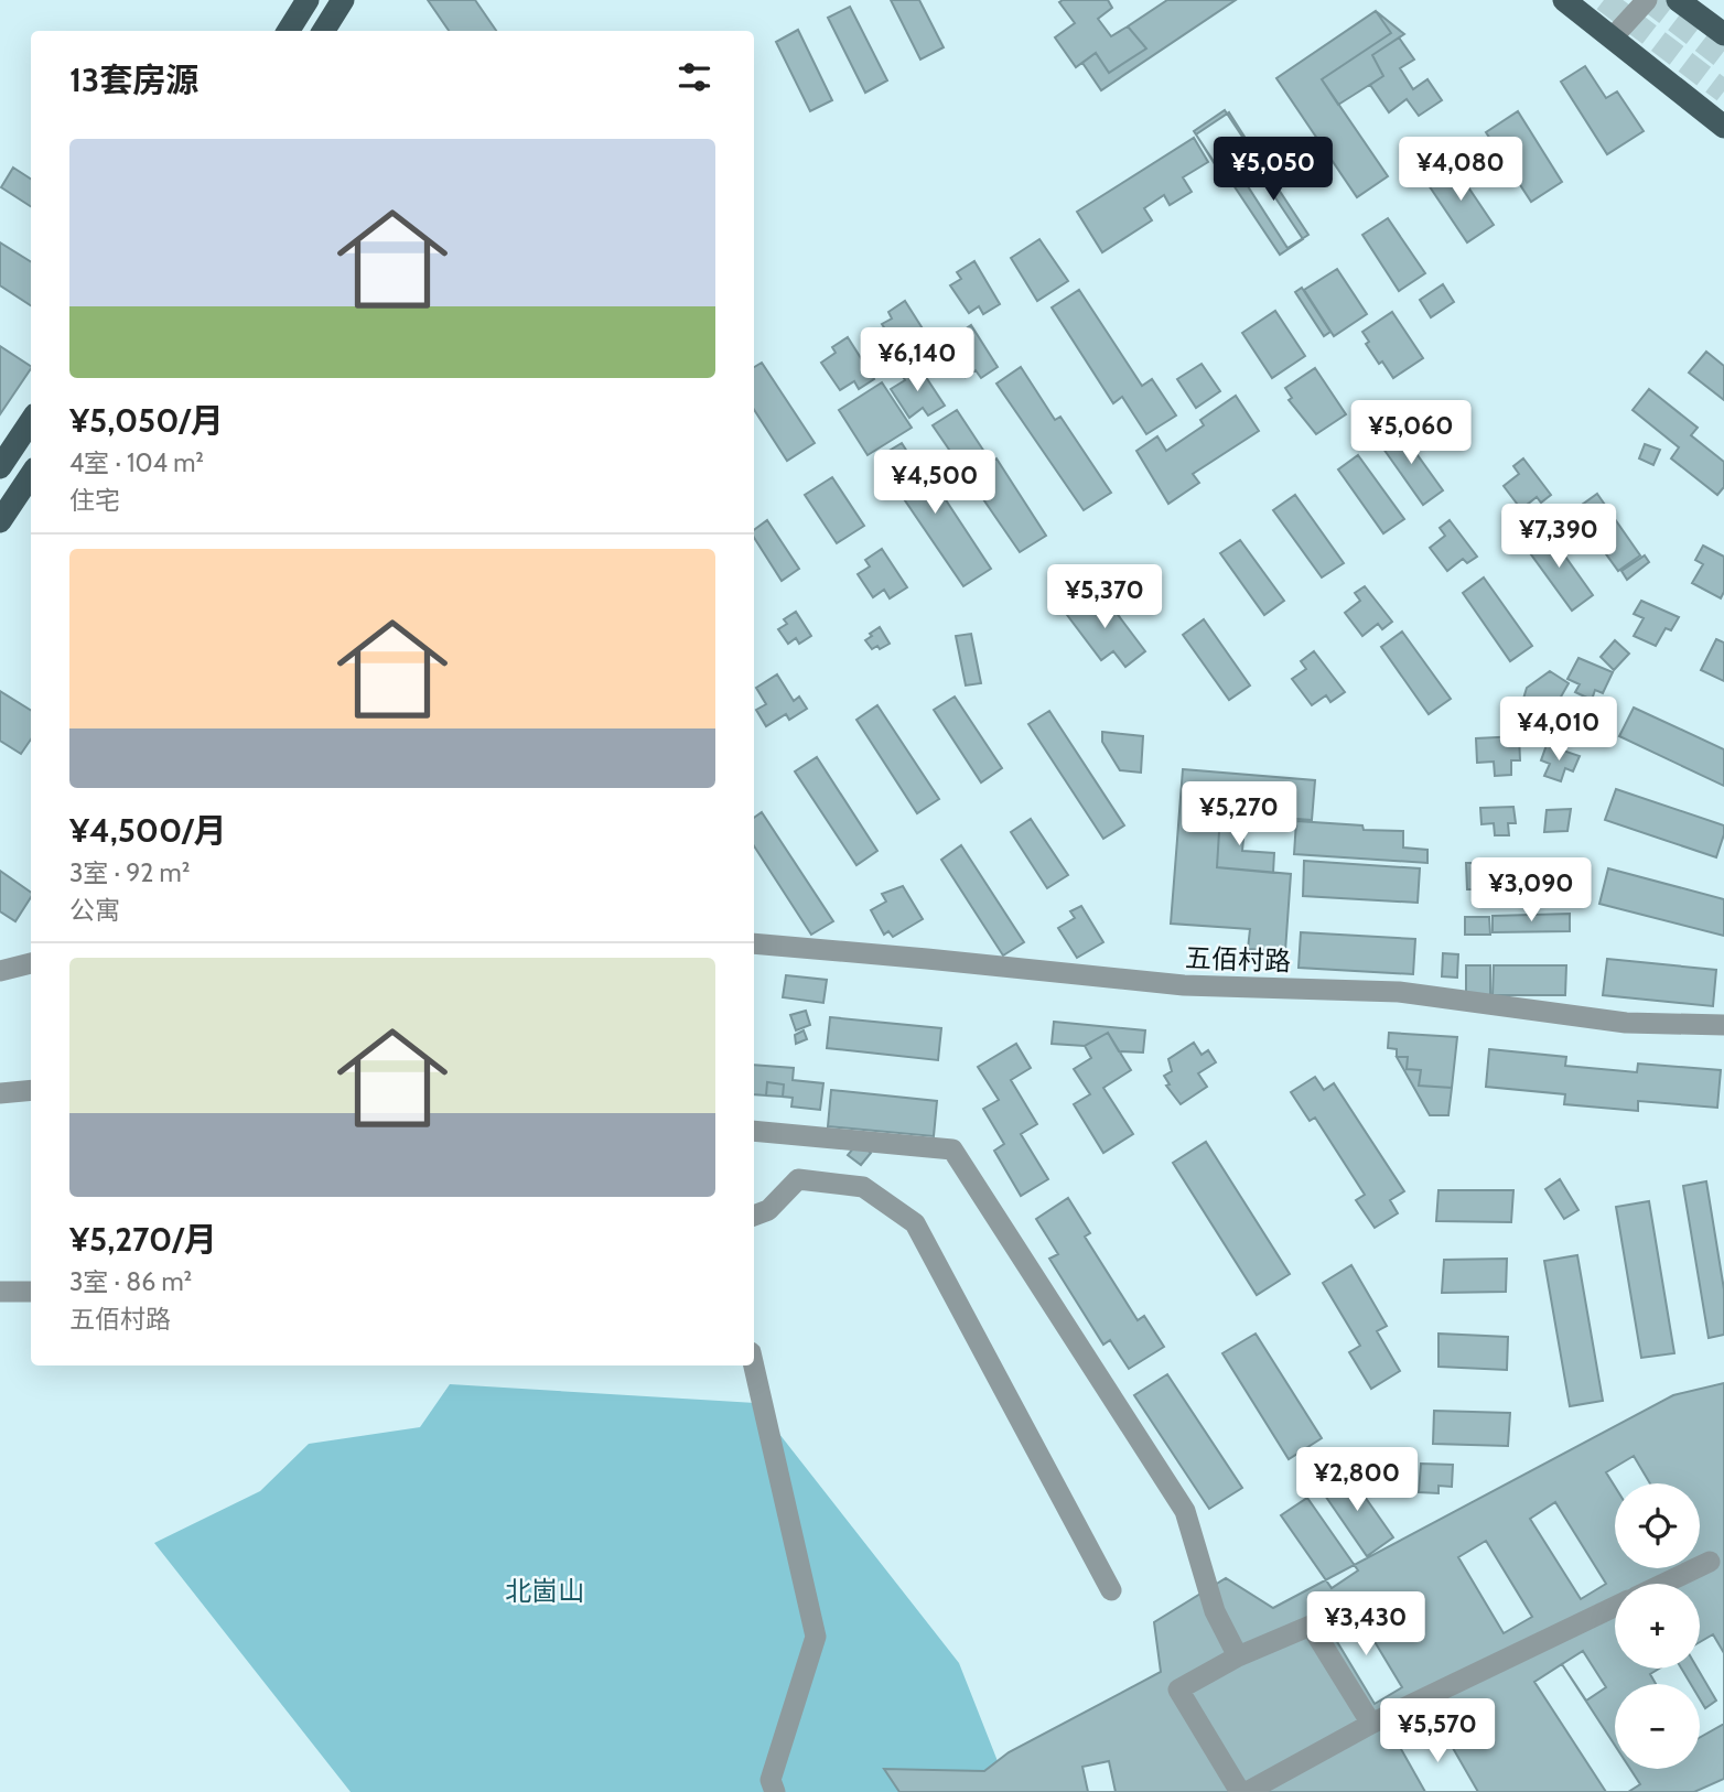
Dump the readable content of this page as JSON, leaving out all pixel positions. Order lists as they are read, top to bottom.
{
  "streets": {
    "street": ["五佰村路"]
  },
  "parks": ["北崮山"],
  "page": {
    "heading": "13套房源",
    "list": [
      {
        "name": "¥5,050/月",
        "note": "4室 · 104 m² · 住宅"
      },
      {
        "name": "¥4,500/月",
        "note": "3室 · 92 m² · 公寓"
      },
      {
        "name": "¥5,270/月",
        "note": "3室 · 86 m² · 五佰村路"
      }
    ],
    "price": [
      "¥5,050",
      "¥4,080",
      "¥6,140",
      "¥5,060",
      "¥4,500",
      "¥7,390",
      "¥5,370",
      "¥4,010",
      "¥5,270",
      "¥3,090",
      "¥2,800",
      "¥3,430",
      "¥5,570"
    ],
    "map_buttons": ["+", "−"]
  }
}
